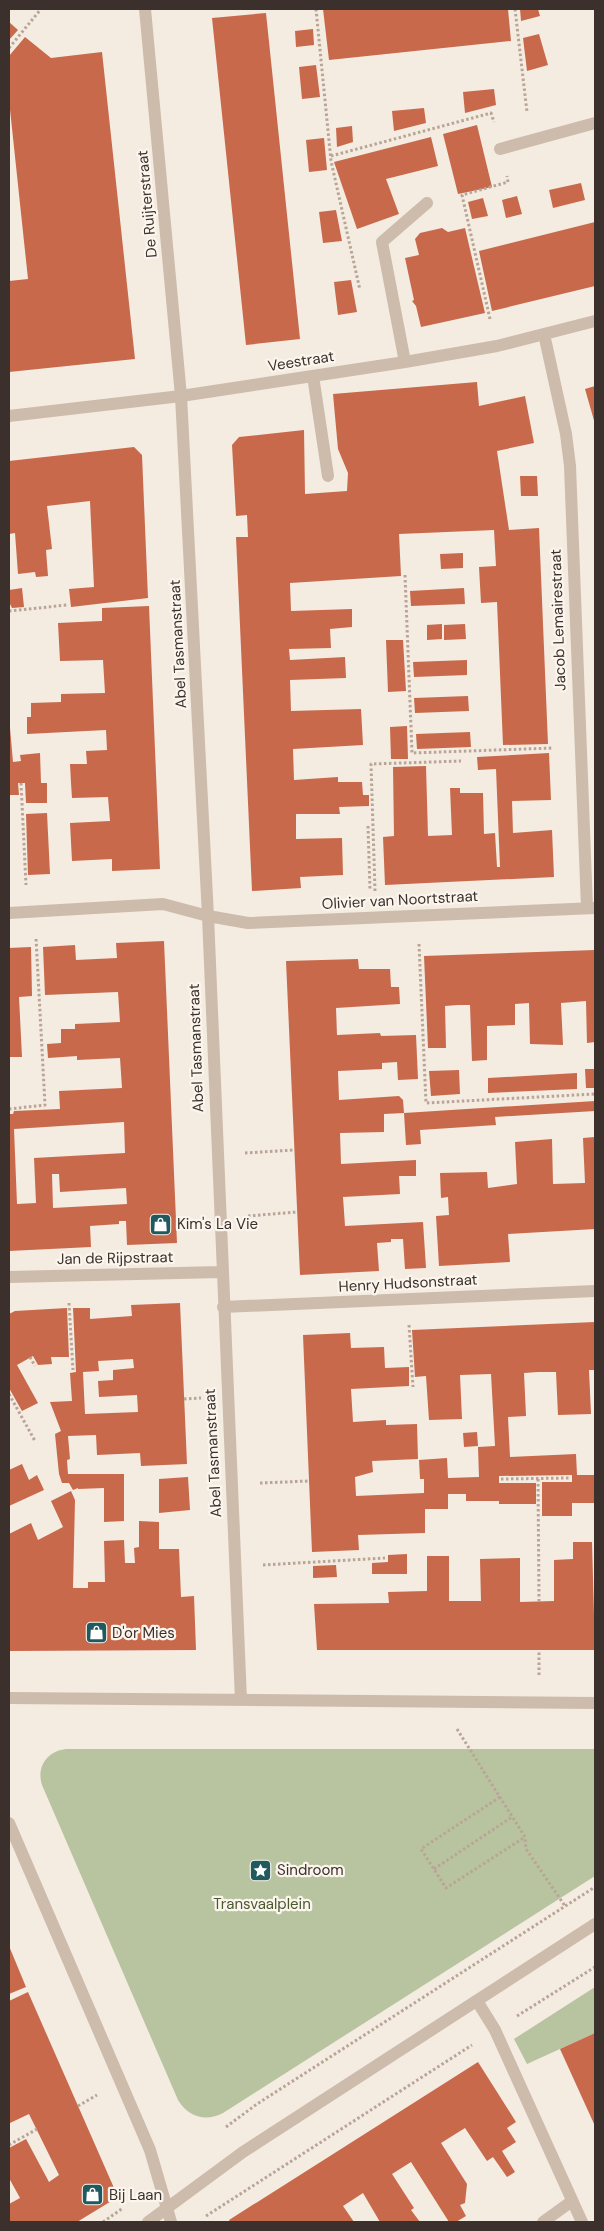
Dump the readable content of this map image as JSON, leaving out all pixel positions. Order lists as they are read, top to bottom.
{
  "streets": {
    "street": [
      "De Ruijterstraat",
      "Veestraat",
      "Jacob Lemairestraat",
      "Abel Tasmanstraat",
      "Olivier van Noortstraat",
      "Jan de Rijpstraat",
      "Henry Hudsonstraat"
    ]
  },
  "crossings": [
    ["De Ruijterstraat", "Veestraat"],
    ["De Ruijterstraat", "Abel Tasmanstraat"],
    ["Veestraat", "Jacob Lemairestraat"],
    ["Veestraat", "Abel Tasmanstraat"],
    ["Jacob Lemairestraat", "Olivier van Noortstraat"],
    ["Abel Tasmanstraat", "Olivier van Noortstraat"],
    ["Abel Tasmanstraat", "Jan de Rijpstraat"],
    ["Abel Tasmanstraat", "Henry Hudsonstraat"]
  ],
  "parks": ["Transvaalplein"],
  "places": {
    "shop": ["Kim's La Vie", "D'or Mies", "Bij Laan"],
    "place": ["Sindroom"]
  }
}
